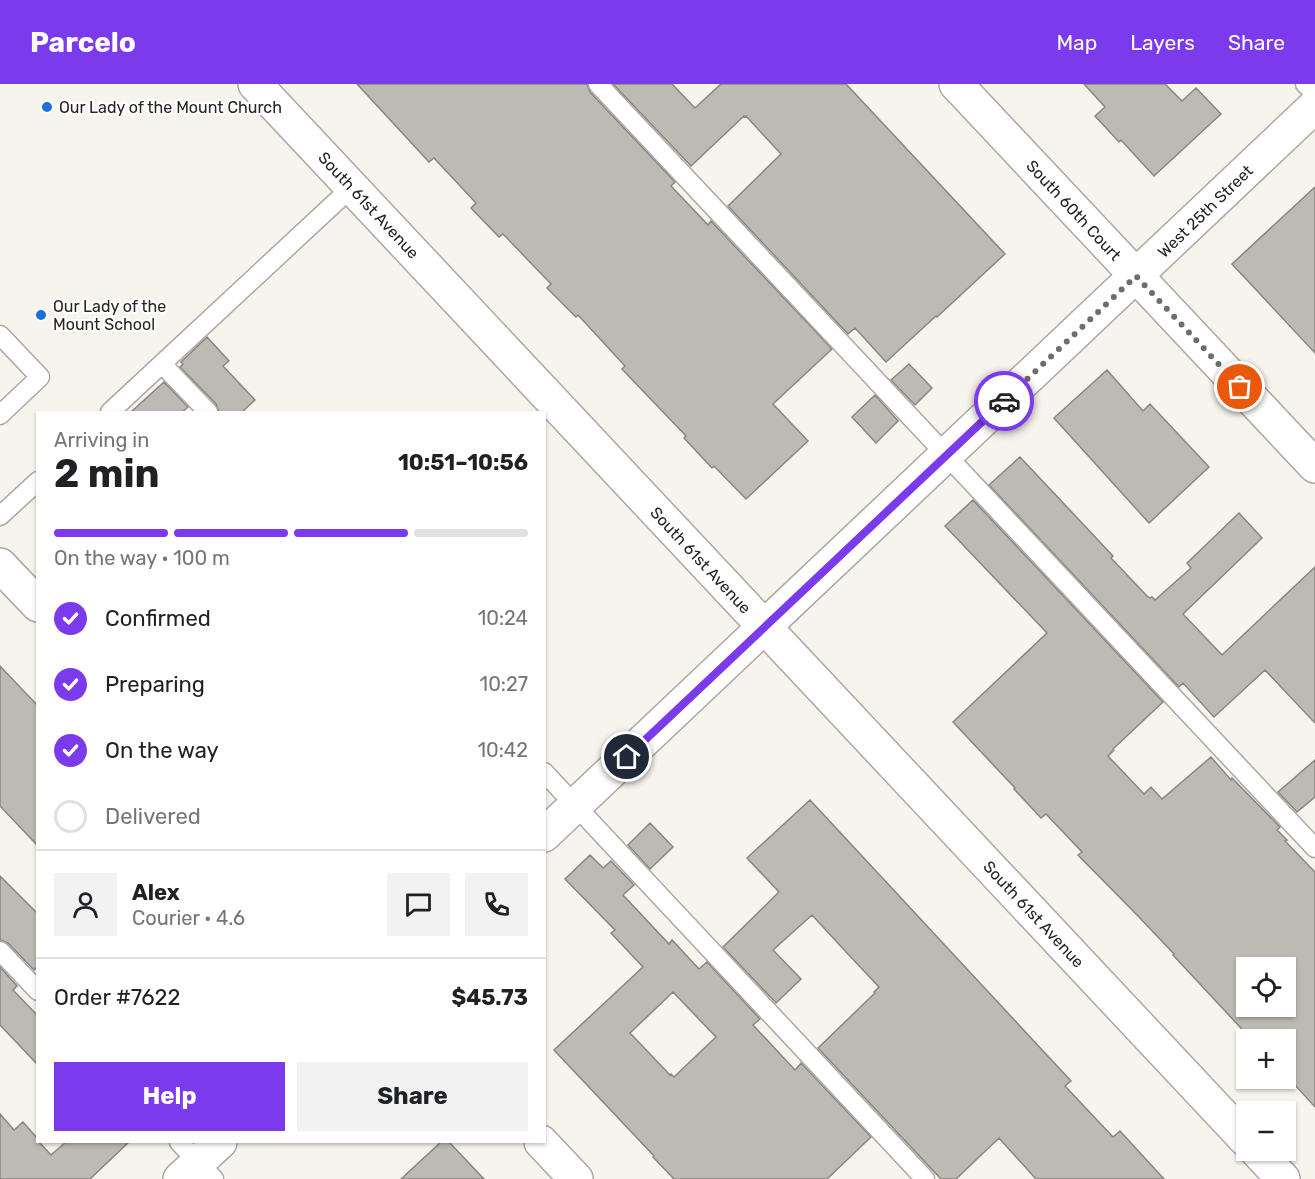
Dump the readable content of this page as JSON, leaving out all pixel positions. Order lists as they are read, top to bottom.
{
  "streets": {
    "street": ["South 61st Avenue", "South 60th Court", "West 25th Street"]
  },
  "crossings": [
    ["South 61st Avenue", "West 25th Street"],
    ["South 60th Court", "West 25th Street"]
  ],
  "places": ["Our Lady of the Mount Church", "Our Lady of the Mount School"],
  "page": {
    "header": "Parcelo",
    "nav": ["Map", "Layers", "Share"],
    "heading": ["2 min", "Arriving in", "10:51–10:56"],
    "panel": [
      "Alex",
      "Courier · 4.6",
      "Order #7622",
      "$45.73"
    ],
    "bar": "On the way · 100 m",
    "list": [
      ["Confirmed", "10:24"],
      ["Preparing", "10:27"],
      ["On the way", "10:42"],
      "Delivered"
    ],
    "map_buttons": ["+", "−"],
    "buttons": ["Help", "Share"]
  }
}
